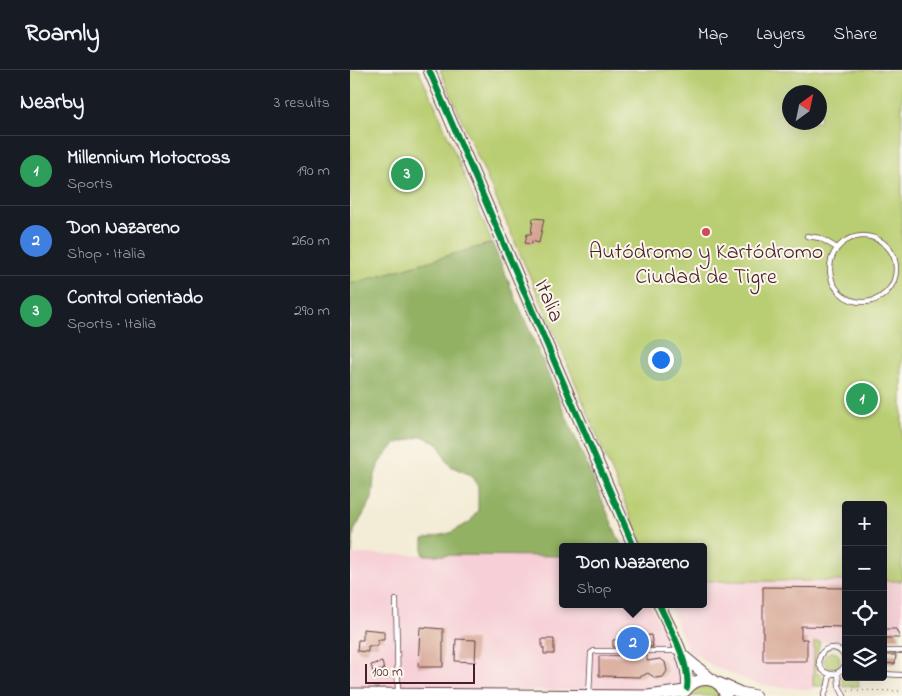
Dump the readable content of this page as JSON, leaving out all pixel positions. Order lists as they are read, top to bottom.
{
  "streets": {
    "street": ["Italia"]
  },
  "places": ["Autódromo y Kartódromo Ciudad de Tigre"],
  "scale_bar": "100 m",
  "north": "top right",
  "page": {
    "header": "Roamly",
    "nav": ["Map", "Layers", "Share"],
    "heading": ["Nearby", "3 results"],
    "list": [
      {
        "mark": "1",
        "name": "Millennium Motocross",
        "note": "Sports",
        "value": "190 m"
      },
      {
        "mark": "2",
        "name": "Don Nazareno",
        "note": "Shop · Italia",
        "value": "260 m"
      },
      {
        "mark": "3",
        "name": "Control Orientado",
        "note": "Sports · Italia",
        "value": "290 m"
      }
    ],
    "pins": ["3", "1", "2"],
    "map_buttons": ["+", "−"],
    "popup": ["Don Nazareno", "Shop"],
    "scale": "100 m"
  }
}
